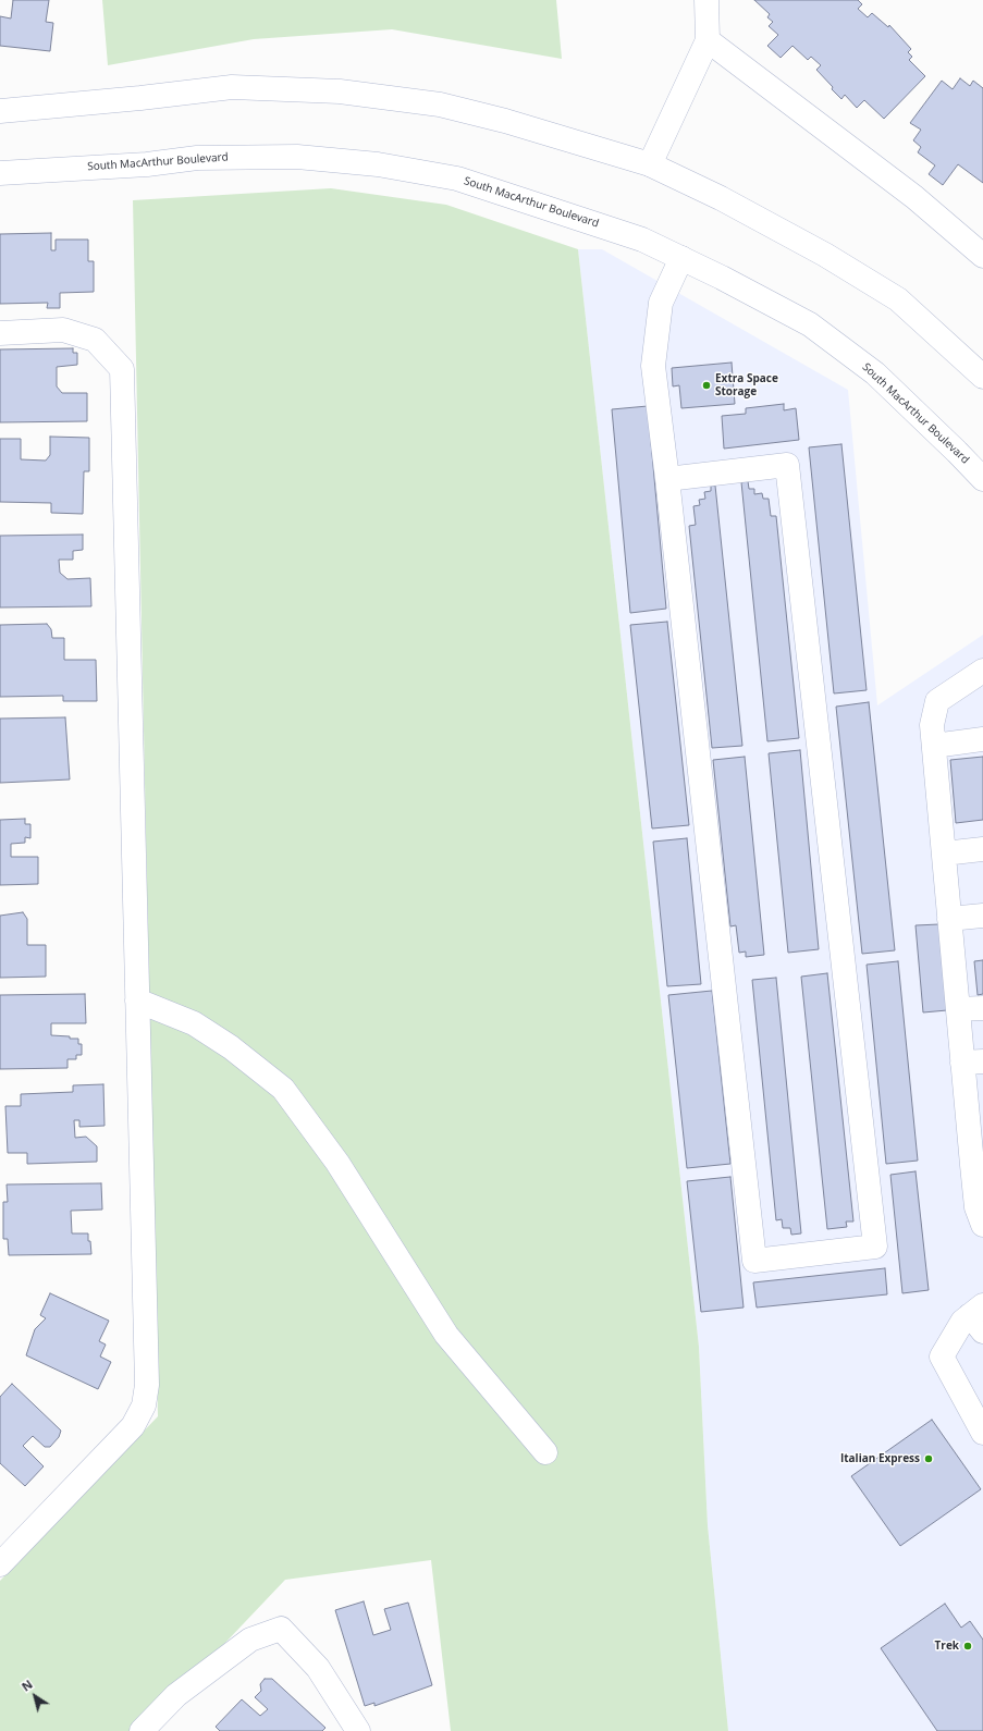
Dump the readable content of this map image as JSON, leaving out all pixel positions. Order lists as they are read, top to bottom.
{
  "streets": {
    "main road": ["South MacArthur Boulevard"]
  },
  "places": ["Extra Space Storage", "Italian Express", "Trek"],
  "north": "top left"
}
